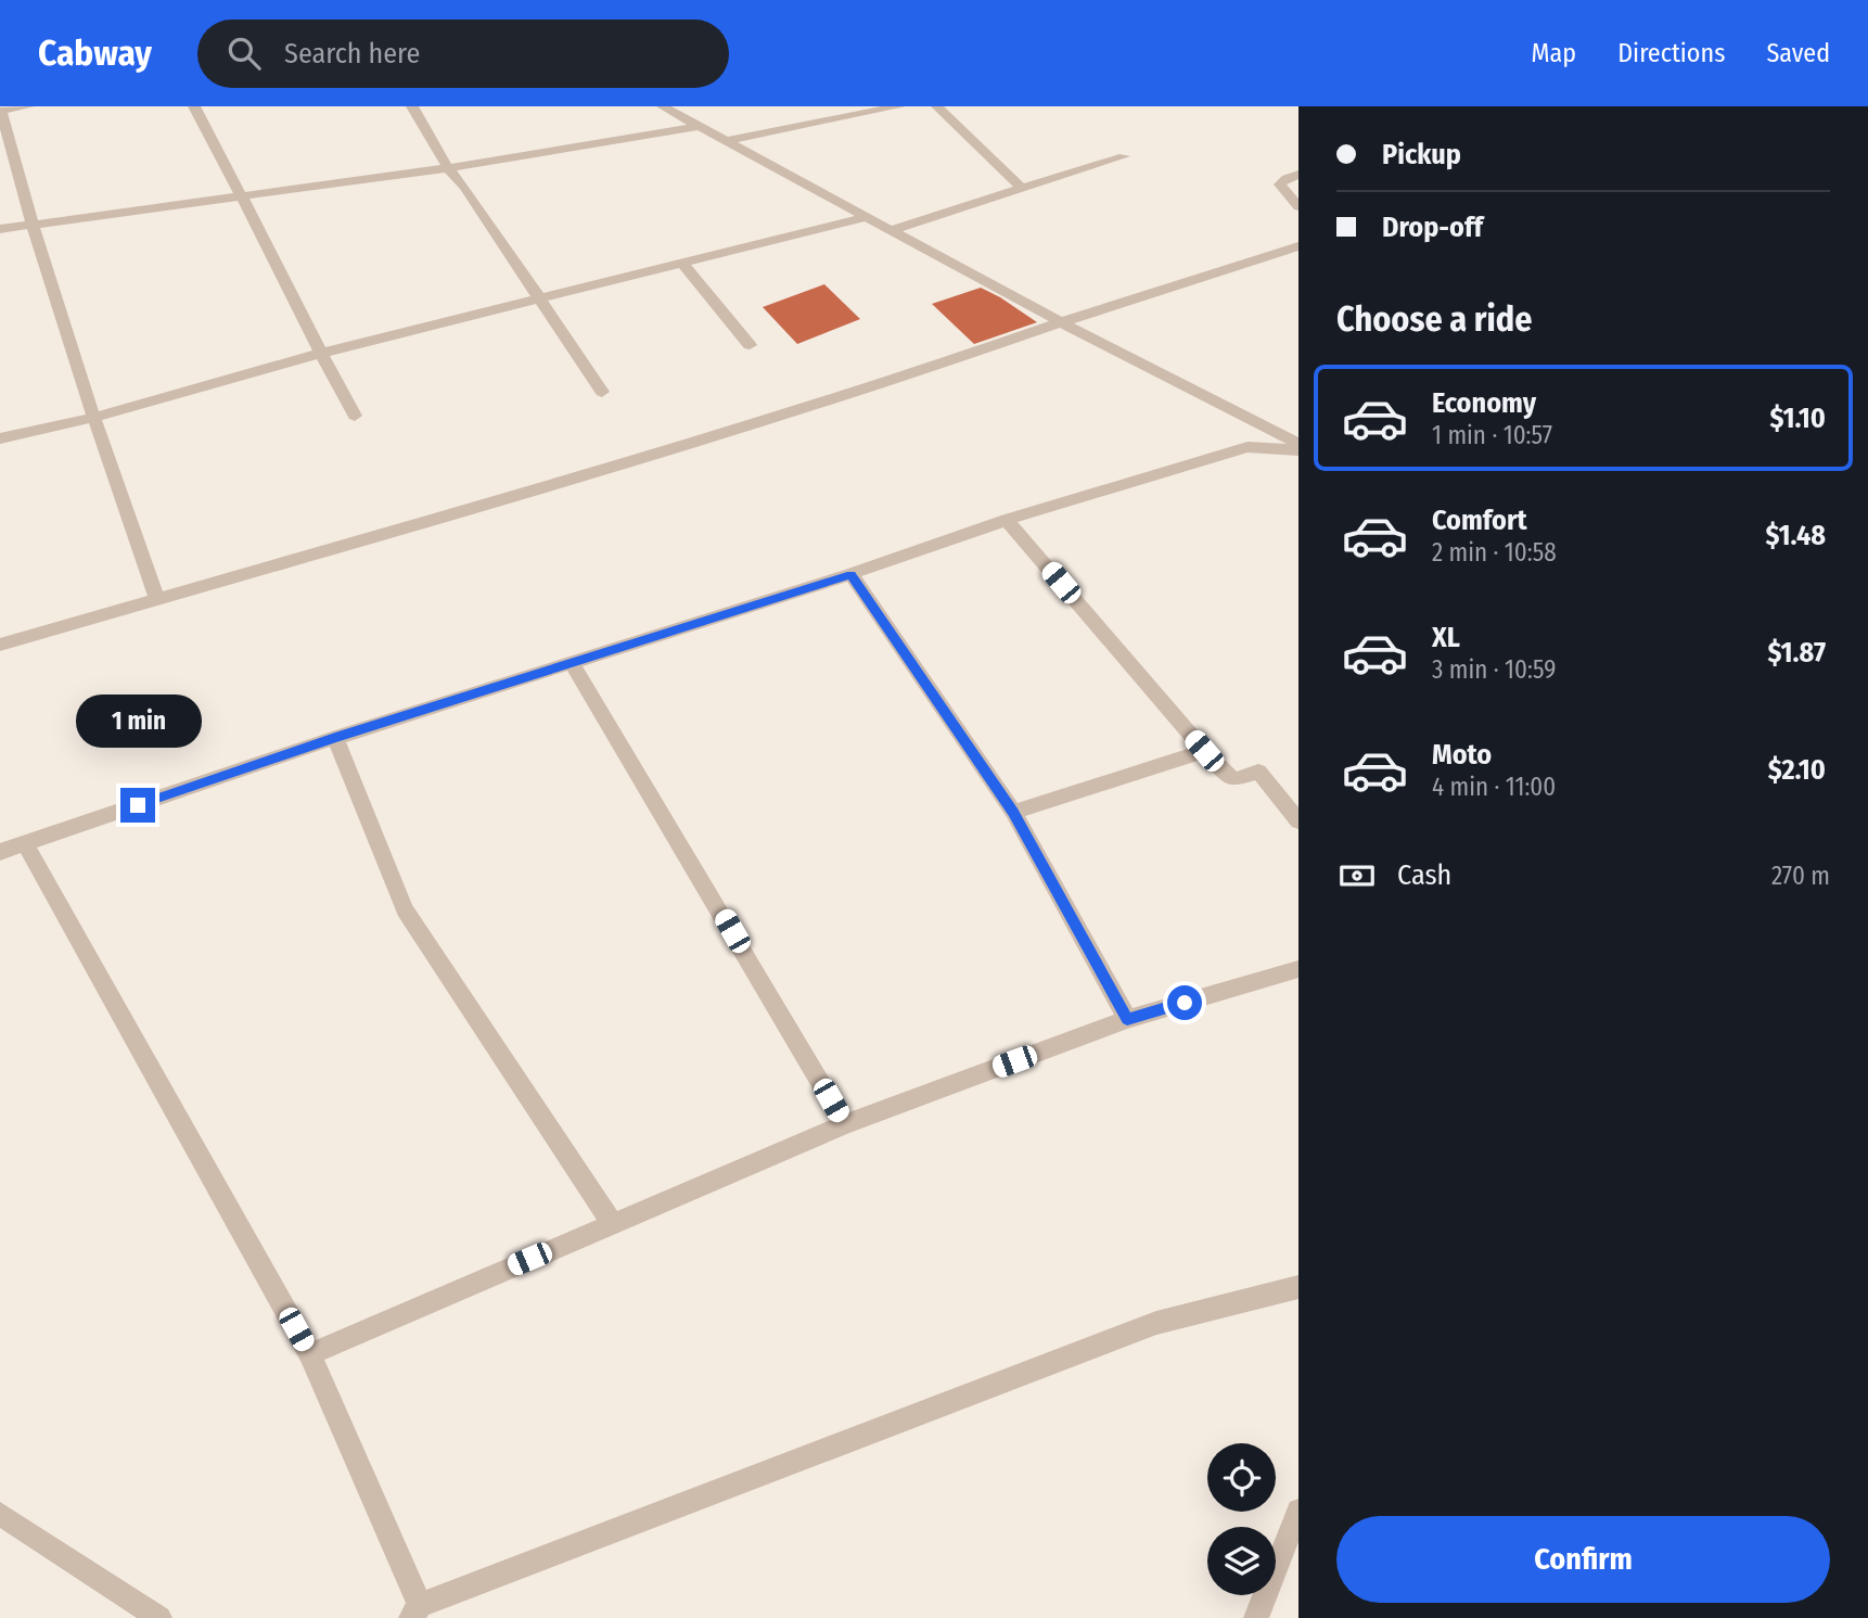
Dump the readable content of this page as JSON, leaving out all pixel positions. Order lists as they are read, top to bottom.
{
  "page": {
    "header": "Cabway",
    "search": "Search here",
    "nav": ["Map", "Directions", "Saved"],
    "banner": ["Pickup", "Drop-off"],
    "heading": "Choose a ride",
    "list": [
      {
        "name": "Economy",
        "note": "1 min · 10:57",
        "value": "$1.10"
      },
      {
        "name": "Comfort",
        "note": "2 min · 10:58",
        "value": "$1.48"
      },
      {
        "name": "XL",
        "note": "3 min · 10:59",
        "value": "$1.87"
      },
      {
        "name": "Moto",
        "note": "4 min · 11:00",
        "value": "$2.10"
      }
    ],
    "bubble": "1 min",
    "pay": ["Cash", "270 m"],
    "buttons": "Confirm"
  }
}
